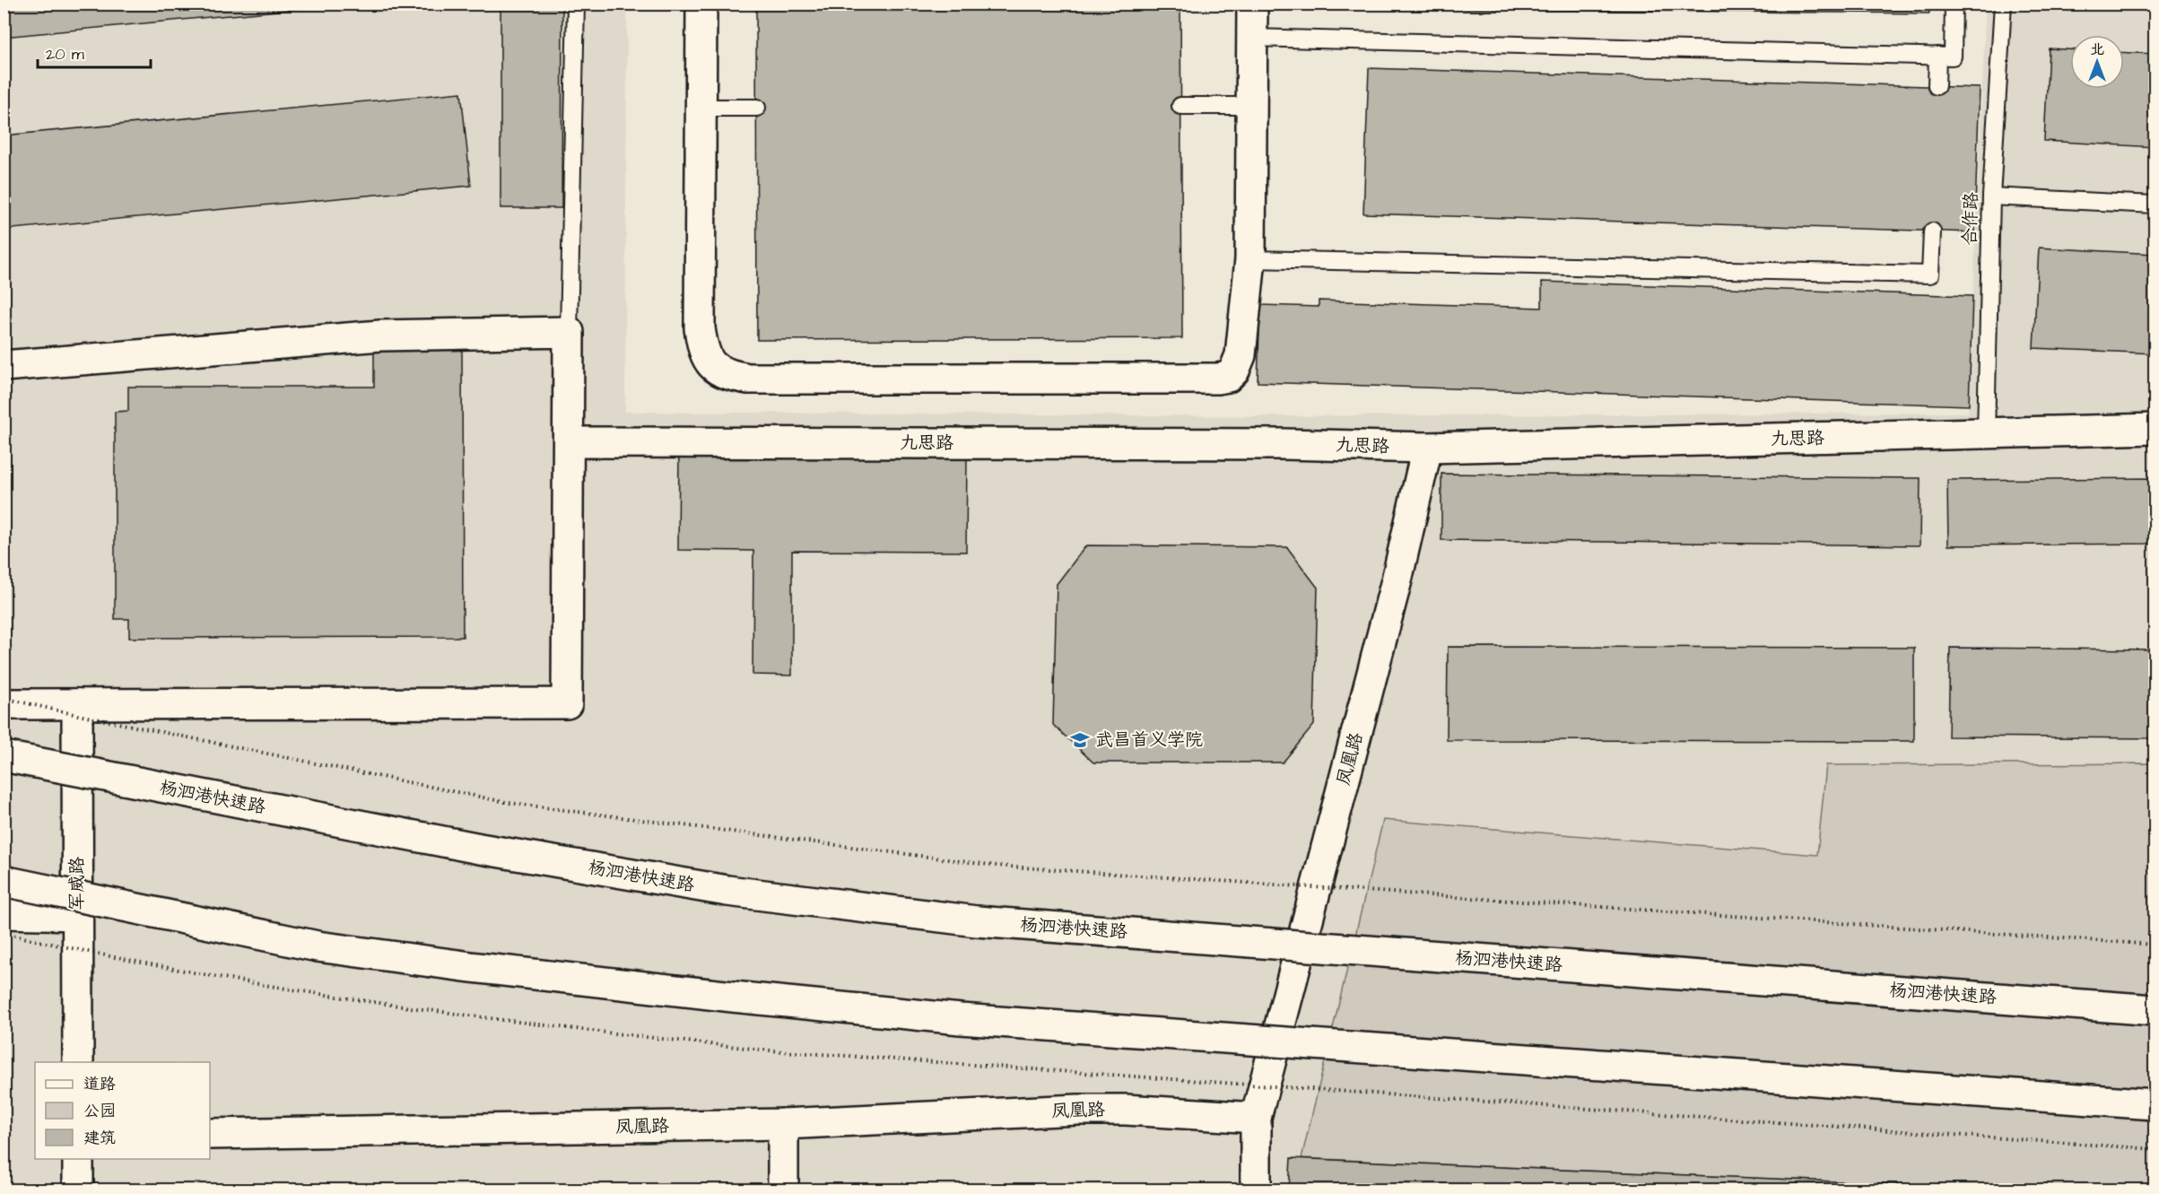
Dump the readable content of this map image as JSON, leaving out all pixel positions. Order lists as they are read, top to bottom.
{
  "streets": {
    "main road": [
      "九思路",
      "凤凰路",
      "杨泗港快速路",
      "军威路"
    ],
    "lane": ["合作路"]
  },
  "crossings": [
    ["合作路", "九思路"],
    ["九思路", "凤凰路"]
  ],
  "places": {
    "school or university": ["武昌首义学院"]
  },
  "legend": ["道路", "公园", "建筑"],
  "scale_bar": "20 m",
  "north": "top"
}
